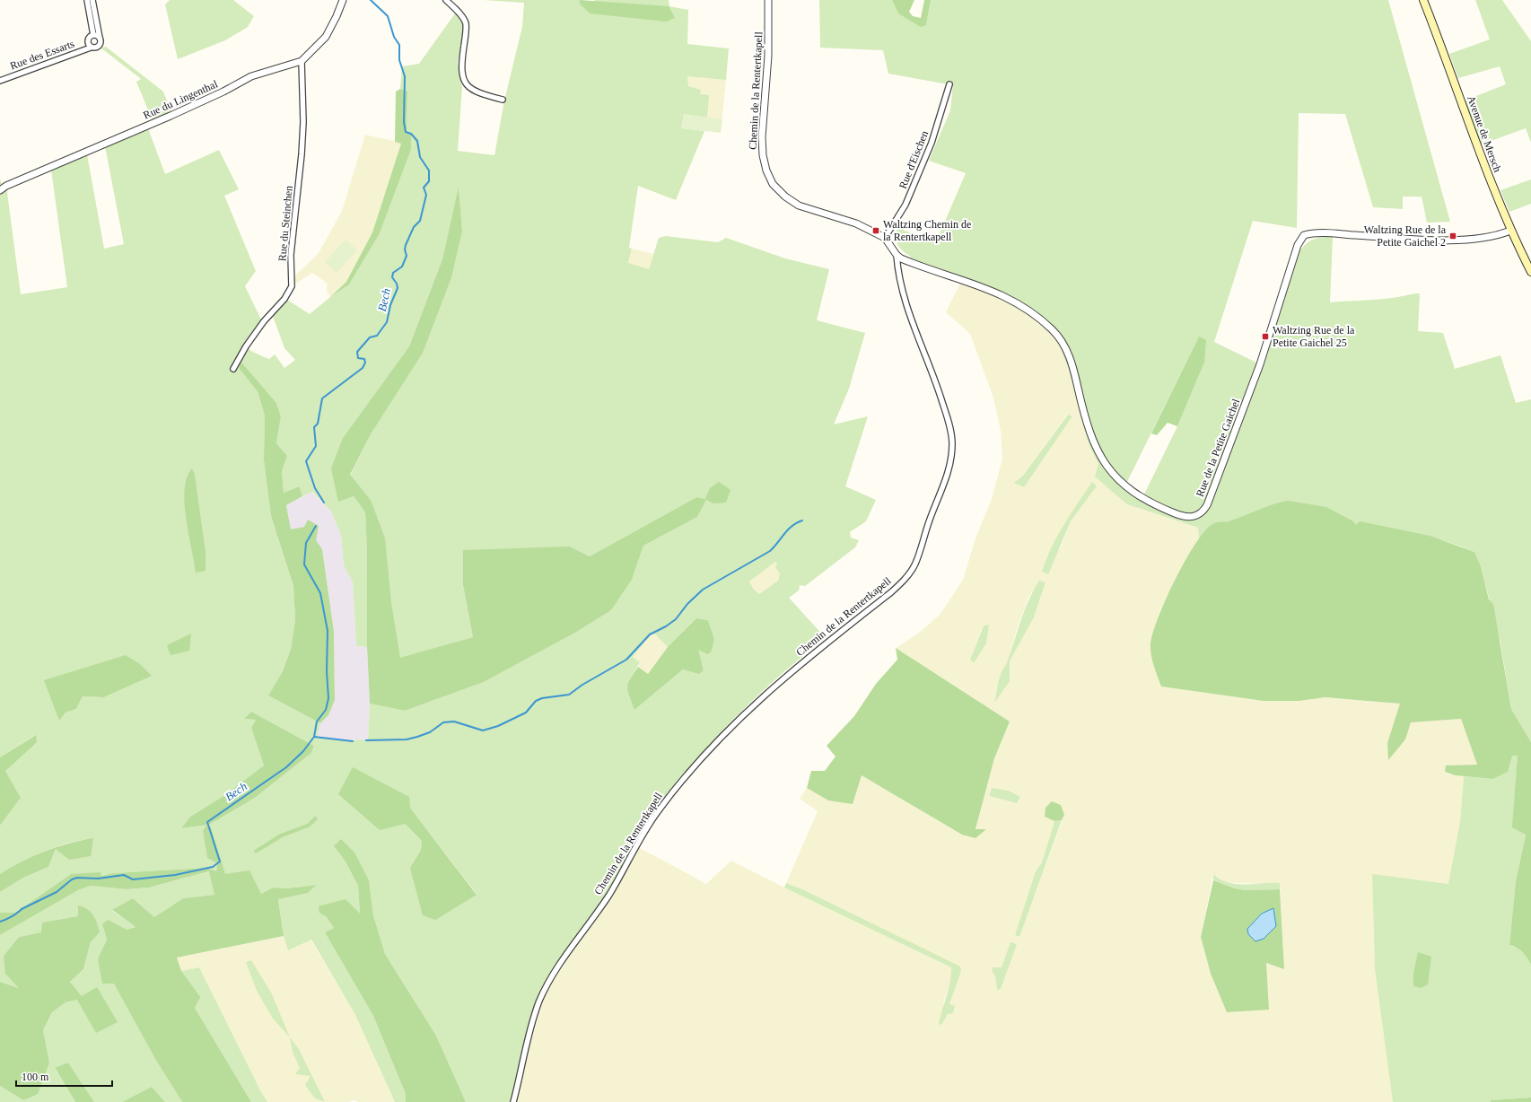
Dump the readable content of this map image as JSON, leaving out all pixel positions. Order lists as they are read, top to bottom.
{
  "streets": {
    "main road": ["Avenue de Mersch"],
    "street": [
      "Rue des Essarts",
      "Chemin de la Rentertkapell",
      "Rue du Lingenthal",
      "Rue d'Eischen",
      "Rue du Steinchen",
      "Rue de la Petite Gaichel"
    ]
  },
  "crossings": [
    ["Chemin de la Rentertkapell", "Rue d'Eischen"],
    ["Chemin de la Rentertkapell", "Rue de la Petite Gaichel"],
    ["Rue du Lingenthal", "Rue du Steinchen"],
    ["Avenue de Mersch", "Rue de la Petite Gaichel"]
  ],
  "water": ["Bech"],
  "places": {
    "transit": ["Waltzing Chemin de la Rentertkapell", "Waltzing Rue de la Petite Gaichel 2", "Waltzing Rue de la Petite Gaichel 25"]
  },
  "scale_bar": "100 m"
}
